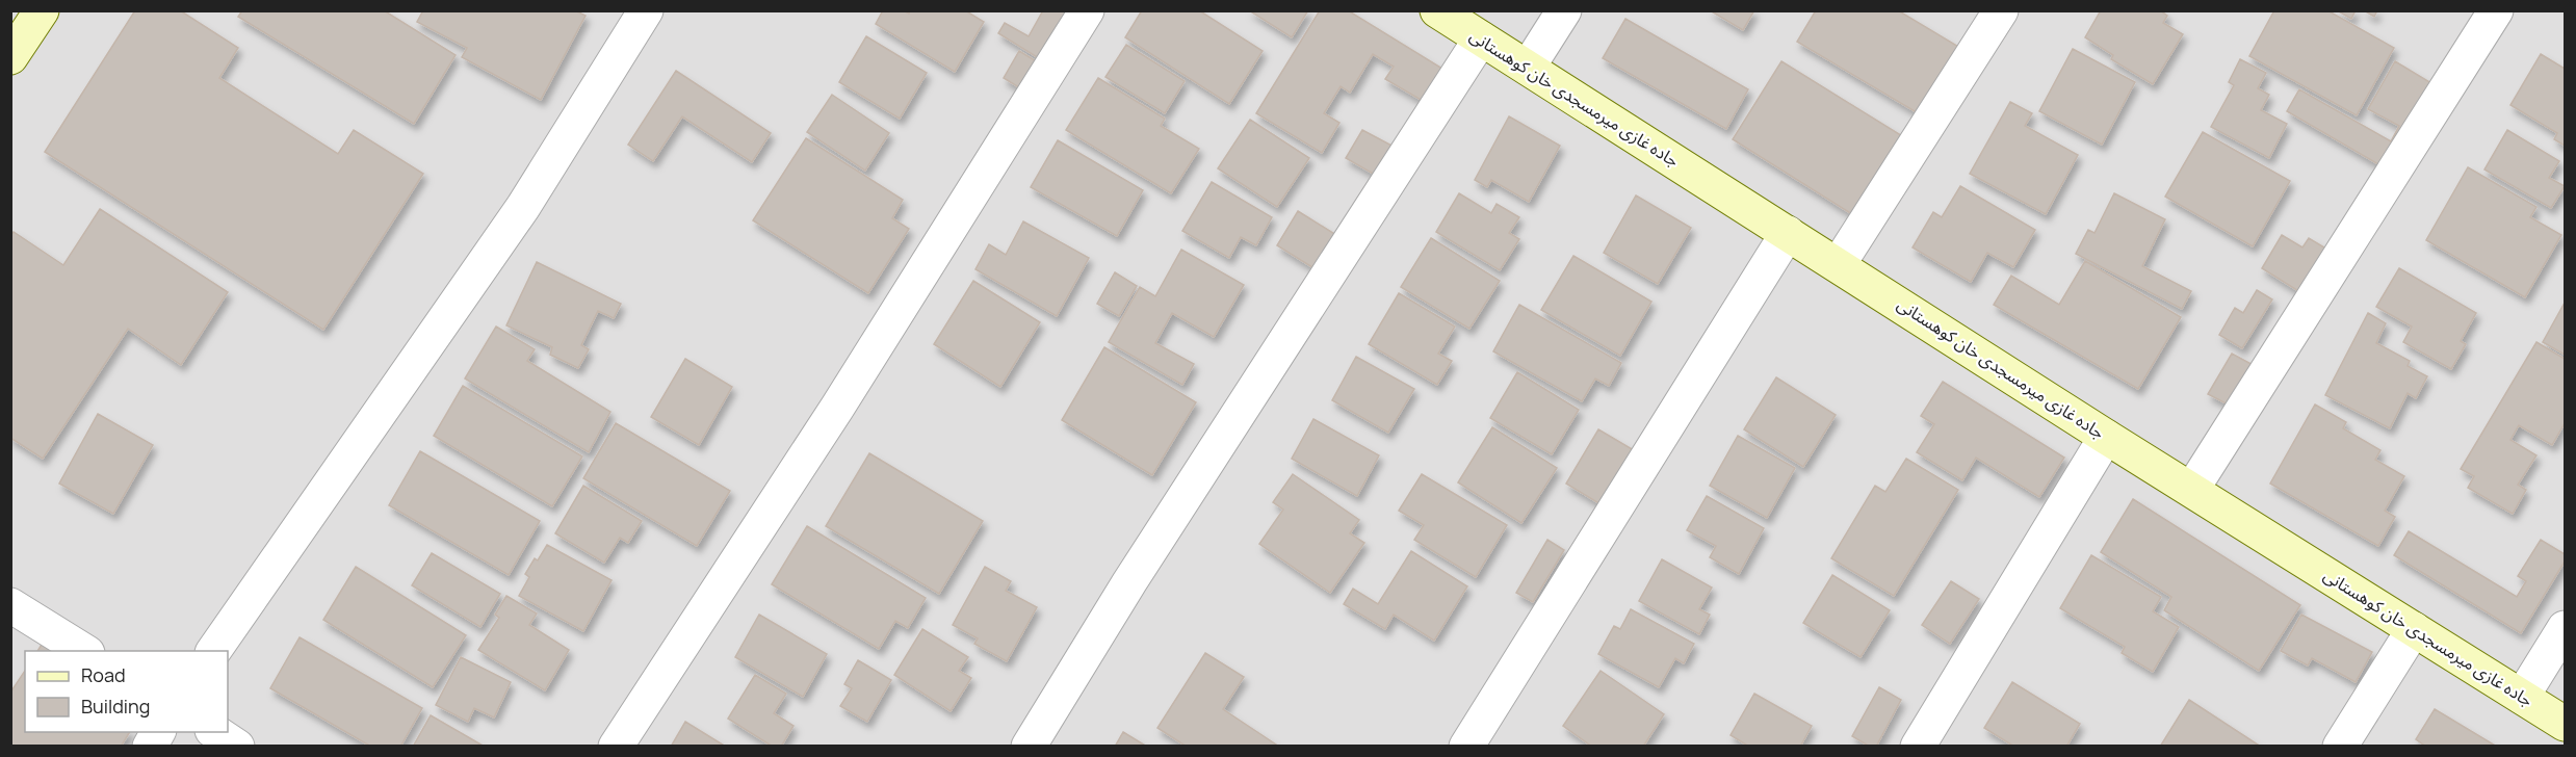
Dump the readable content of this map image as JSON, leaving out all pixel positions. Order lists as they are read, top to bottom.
{
  "streets": {
    "main road": ["جاده غازی میرمسجدی خان کوهستانی"]
  },
  "legend": ["Road", "Building"]
}
